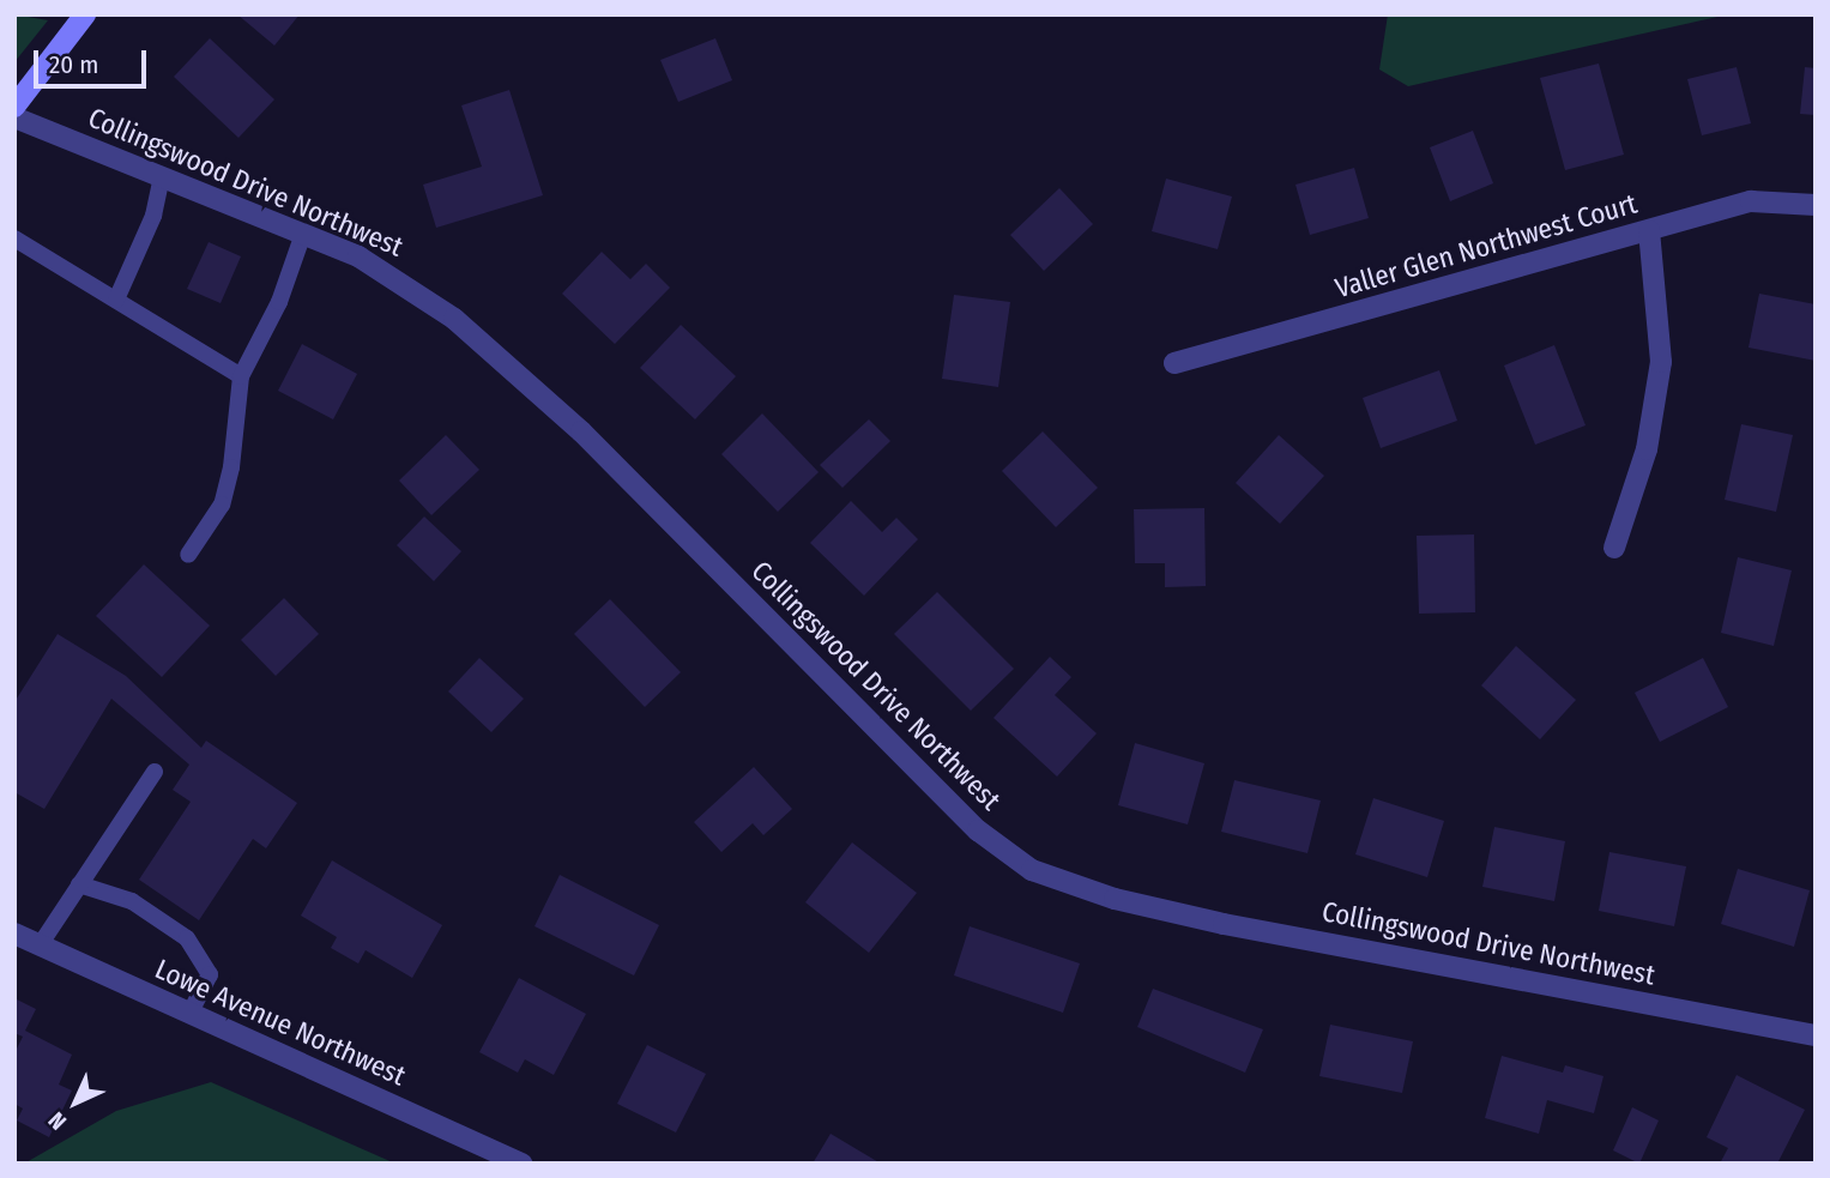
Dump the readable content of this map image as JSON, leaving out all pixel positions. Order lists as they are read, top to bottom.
{
  "streets": {
    "street": ["Collingswood Drive Northwest", "Valler Glen Northwest Court", "Lowe Avenue Northwest"]
  },
  "scale_bar": "20 m",
  "north": "bottom left"
}
